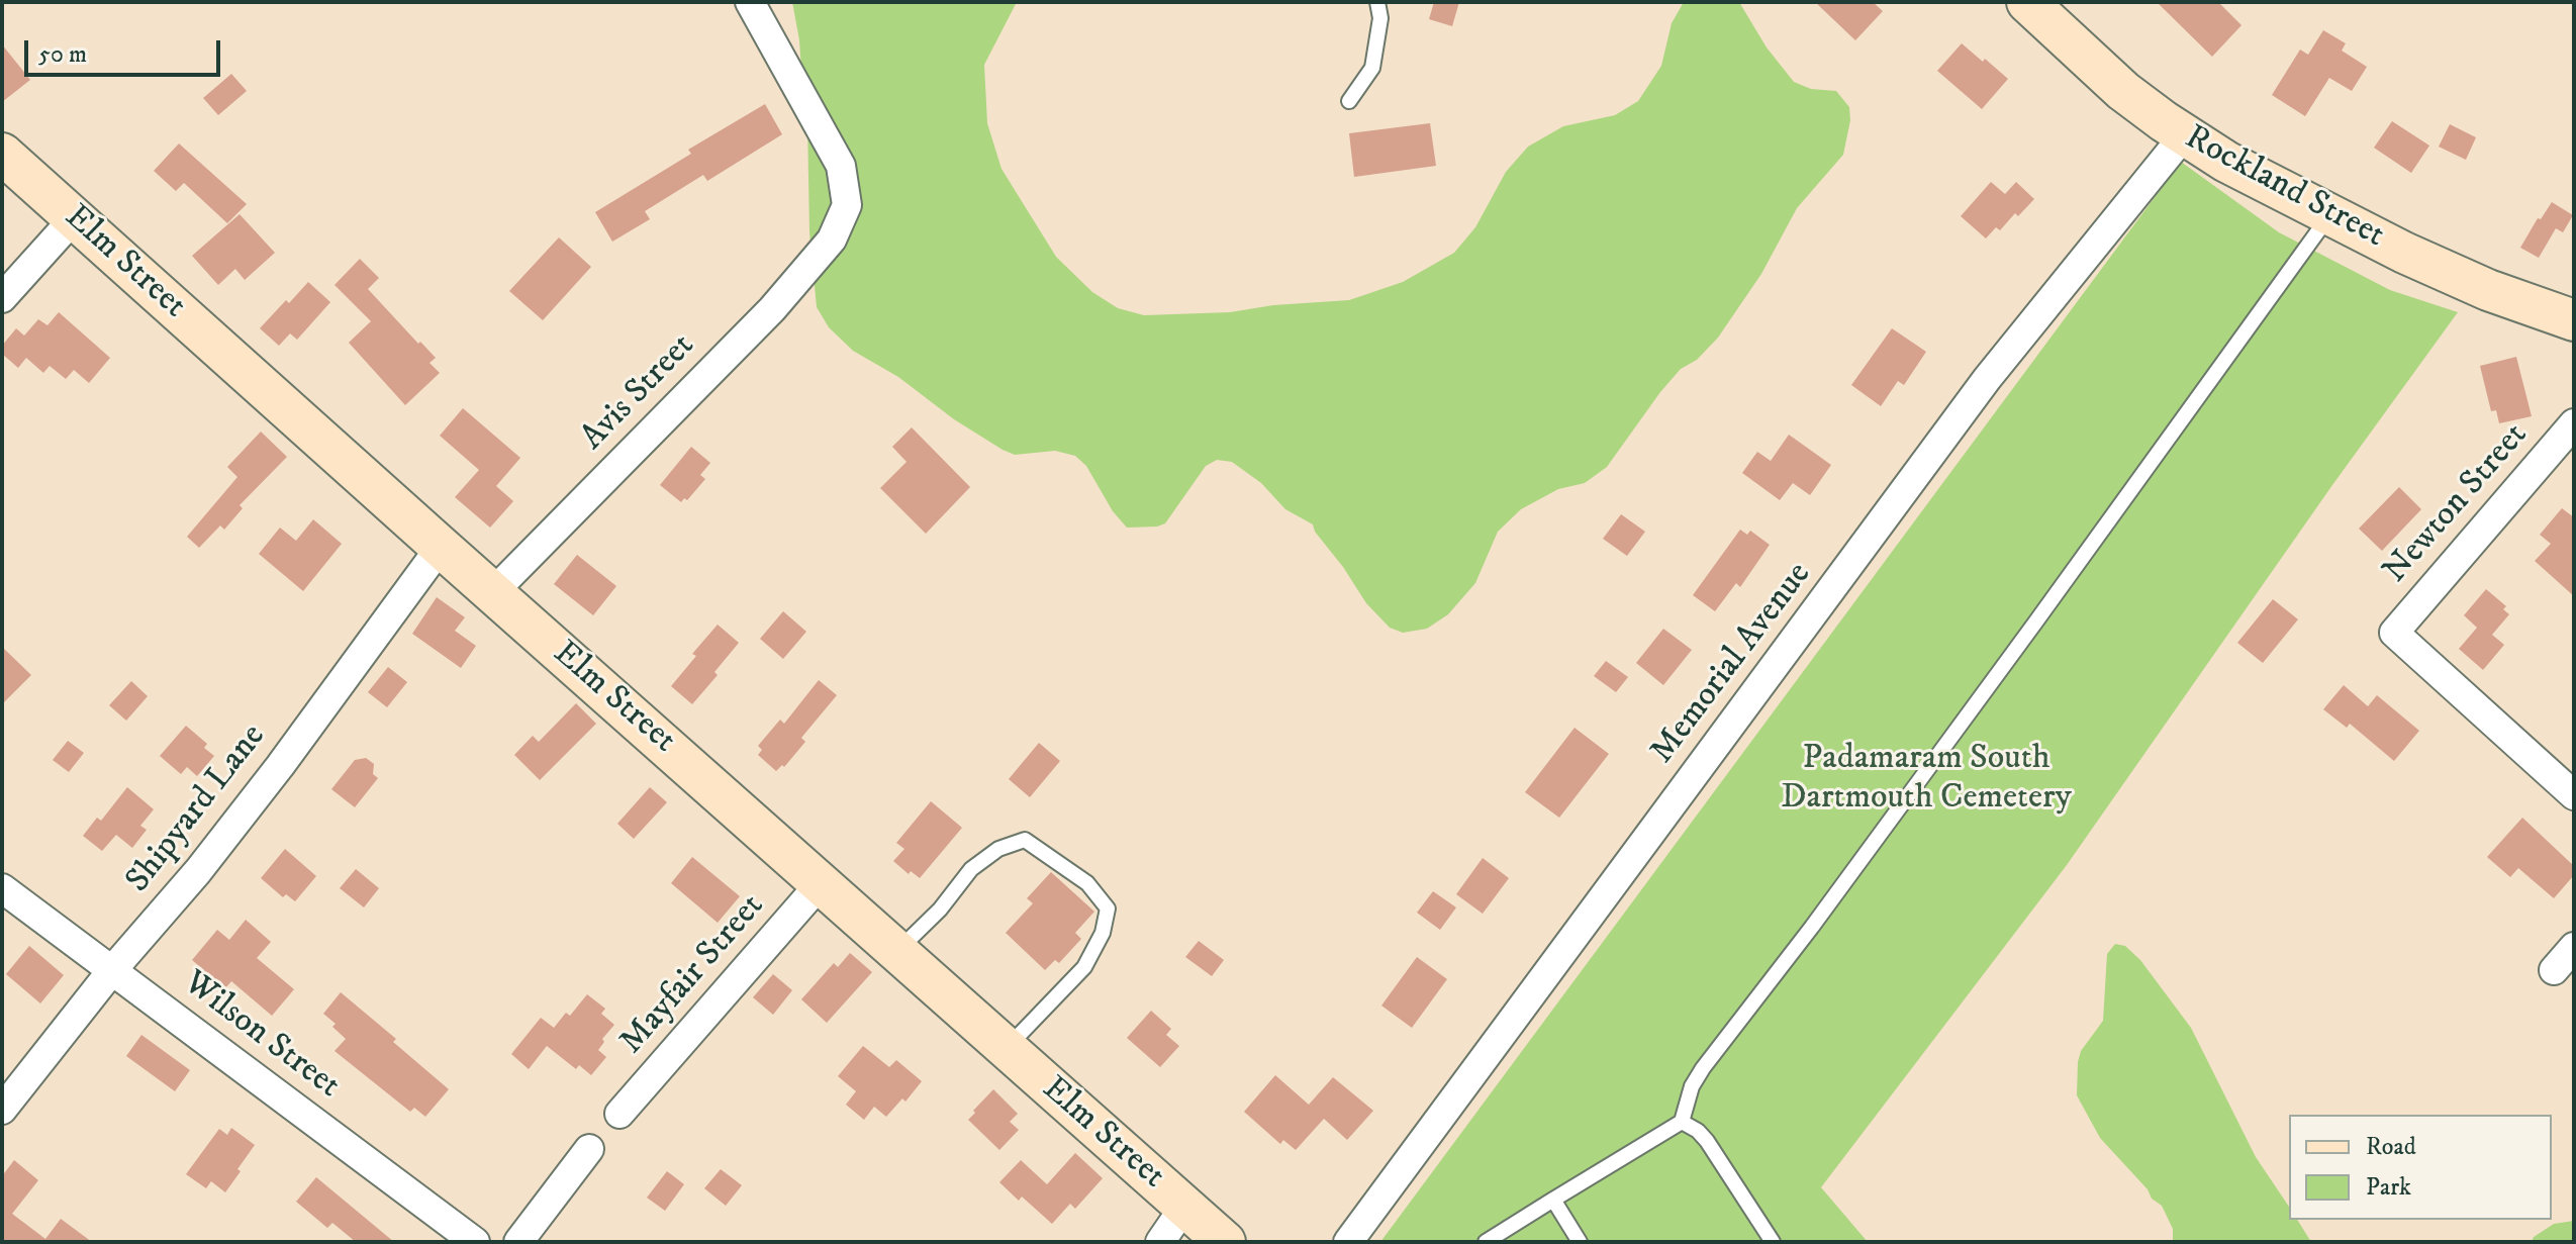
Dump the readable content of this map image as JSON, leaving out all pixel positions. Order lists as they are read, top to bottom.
{
  "streets": {
    "street": [
      "Rockland Street",
      "Elm Street",
      "Avis Street",
      "Newton Street",
      "Memorial Avenue",
      "Shipyard Lane",
      "Mayfair Street",
      "Wilson Street"
    ]
  },
  "crossings": [
    ["Rockland Street", "Memorial Avenue"],
    ["Elm Street", "Avis Street"],
    ["Elm Street", "Shipyard Lane"],
    ["Elm Street", "Mayfair Street"],
    ["Shipyard Lane", "Wilson Street"]
  ],
  "parks": ["Padamaram South Dartmouth Cemetery"],
  "legend": ["Road", "Park"],
  "scale_bar": "50 m"
}
